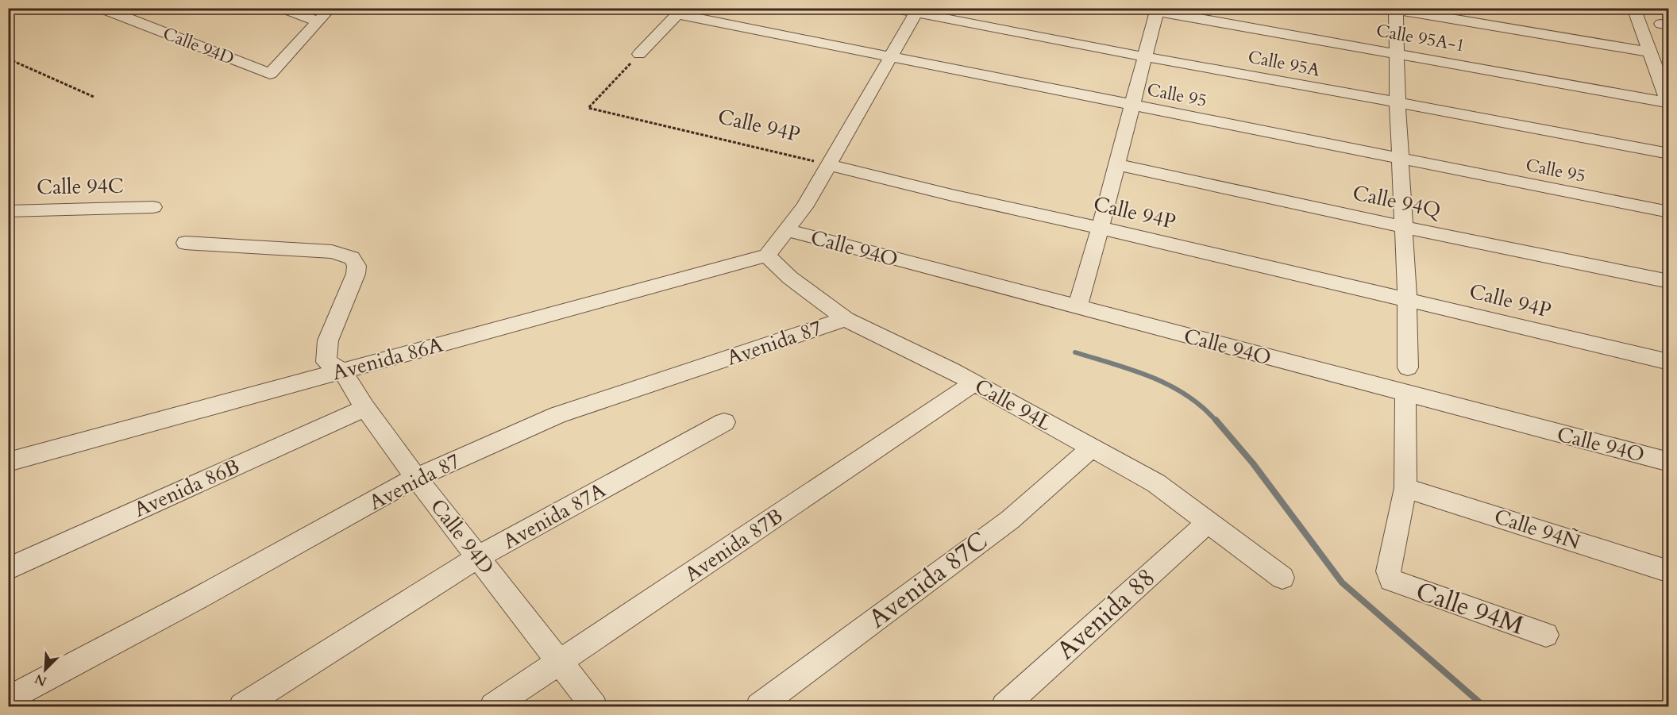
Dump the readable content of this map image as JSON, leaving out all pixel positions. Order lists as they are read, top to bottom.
{
  "streets": {
    "street": [
      "Calle 95A-1",
      "Calle 94D",
      "Calle 95A",
      "Calle 95",
      "Calle 94P",
      "Calle 94C",
      "Calle 94Q",
      "Calle 94O",
      "Avenida 87",
      "Avenida 86A",
      "Calle 94L",
      "Avenida 86B",
      "Avenida 87A",
      "Calle 94Ñ",
      "Avenida 87B",
      "Avenida 87C",
      "Calle 94M",
      "Avenida 88"
    ]
  },
  "crossings": [
    ["Calle 94D", "Avenida 87"],
    ["Calle 94D", "Avenida 86A"],
    ["Calle 94D", "Avenida 86B"],
    ["Calle 94D", "Avenida 87A"],
    ["Calle 94D", "Avenida 87B"],
    ["Avenida 87", "Calle 94L"],
    ["Avenida 86A", "Calle 94L"],
    ["Calle 94L", "Avenida 87B"],
    ["Calle 94L", "Avenida 87C"],
    ["Calle 94L", "Avenida 88"],
    ["Calle 94Ñ", "Calle 94M"]
  ],
  "north": "bottom left"
}
